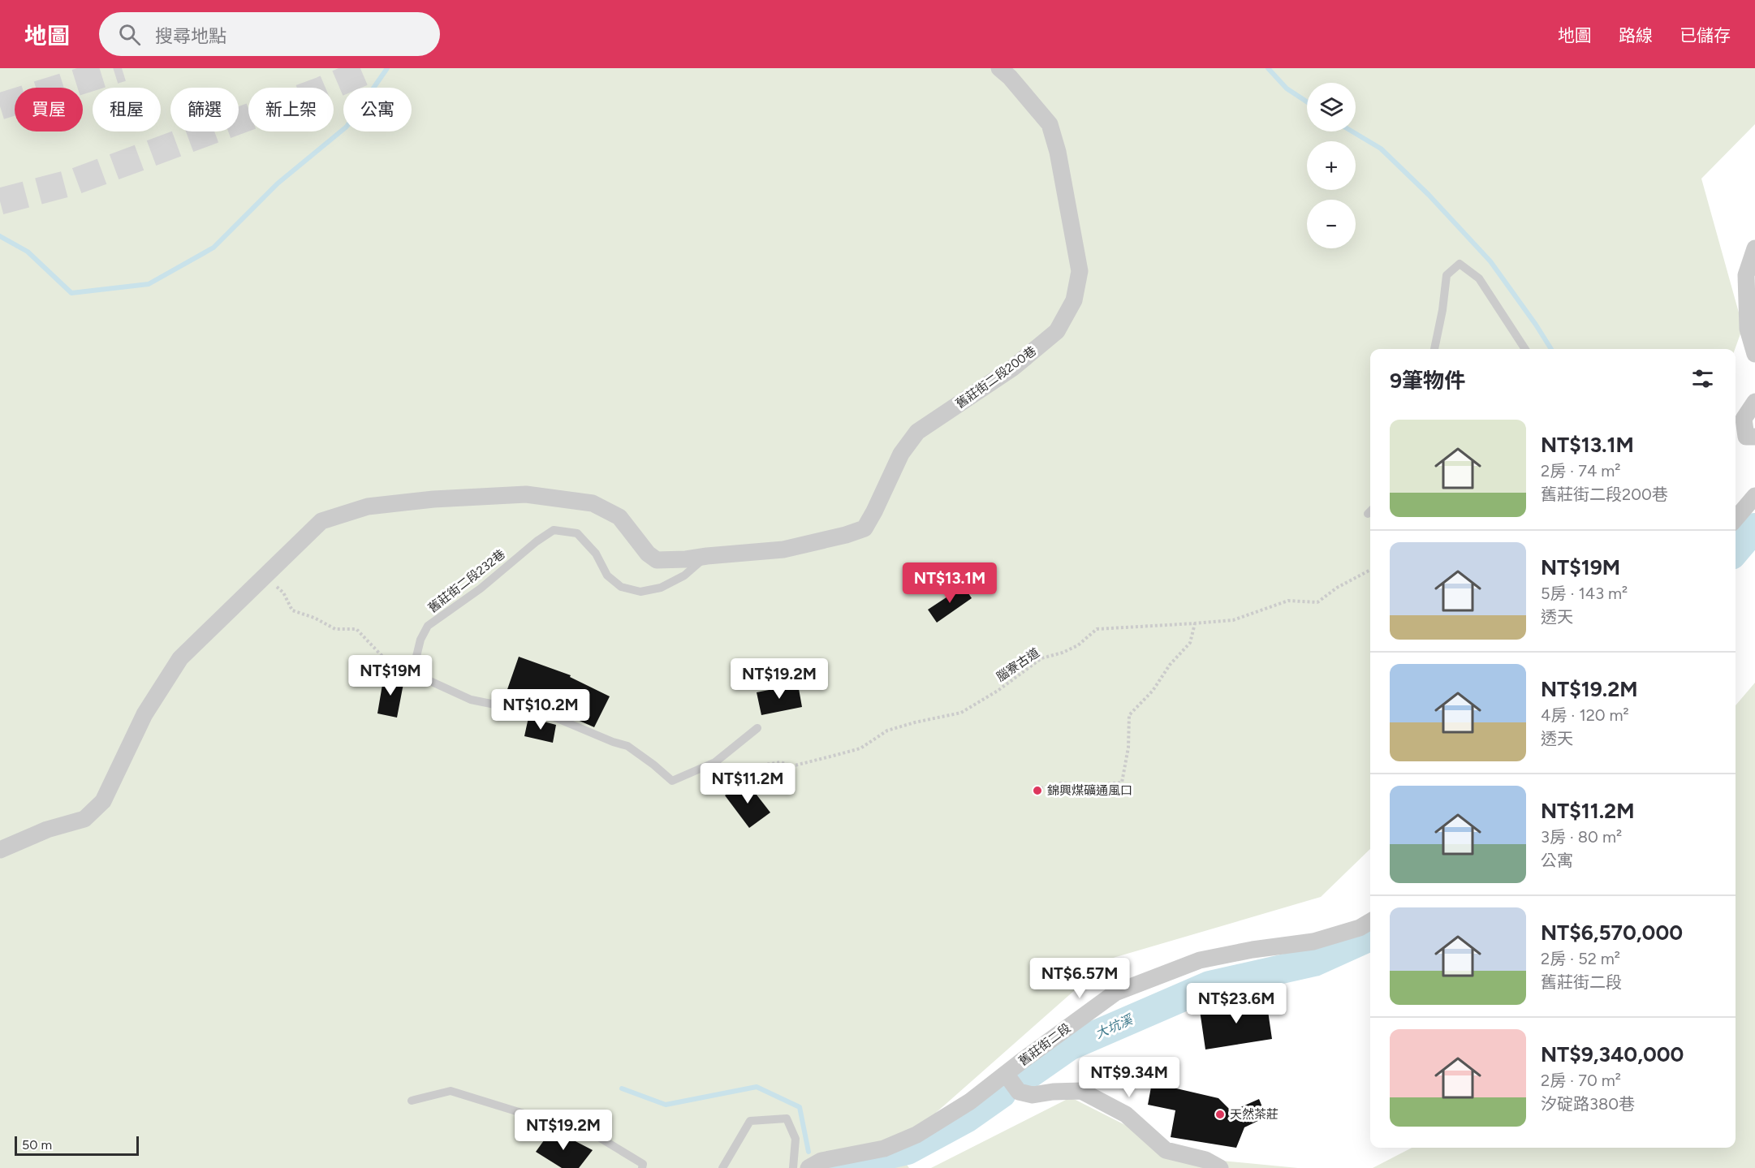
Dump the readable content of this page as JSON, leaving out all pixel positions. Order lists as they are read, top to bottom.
{
  "streets": {
    "street": ["舊莊街二段200巷", "舊莊街二段"],
    "lane": ["舊莊街二段232巷"],
    "path": ["腦寮古道"]
  },
  "crossings": [
    ["舊莊街二段200巷", "舊莊街二段232巷"]
  ],
  "water": ["大坑溪"],
  "places": ["錦興煤礦通風口", "天然茶莊"],
  "scale_bar": "50 m",
  "page": {
    "header": "地圖",
    "search": "搜尋地點",
    "nav": ["地圖", "路線", "已儲存"],
    "map_buttons": ["+", "−"],
    "chip": [
      "買屋",
      "租屋",
      "篩選",
      "新上架",
      "公寓"
    ],
    "heading": "9筆物件",
    "list": [
      {
        "name": "NT$13.1M",
        "note": "2房 · 74 m² · 舊莊街二段200巷"
      },
      {
        "name": "NT$19M",
        "note": "5房 · 143 m² · 透天"
      },
      {
        "name": "NT$19.2M",
        "note": "4房 · 120 m² · 透天"
      },
      {
        "name": "NT$11.2M",
        "note": "3房 · 80 m² · 公寓"
      },
      {
        "name": "NT$6,570,000",
        "note": "2房 · 52 m² · 舊莊街二段"
      },
      {
        "name": "NT$9,340,000",
        "note": "2房 · 70 m² · 汐碇路380巷"
      }
    ],
    "price": [
      "NT$13.1M",
      "NT$19M",
      "NT$19.2M",
      "NT$10.2M",
      "NT$11.2M",
      "NT$6.57M",
      "NT$23.6M",
      "NT$9.34M",
      "NT$19.2M"
    ],
    "scale": "50 m"
  }
}
